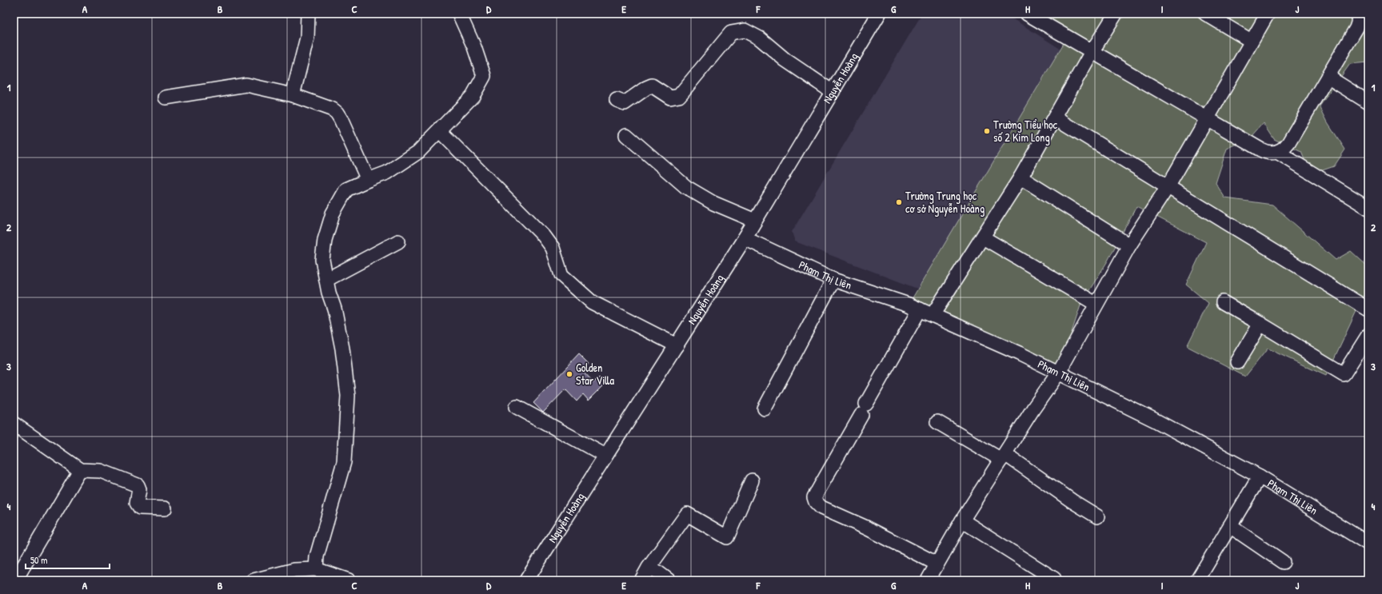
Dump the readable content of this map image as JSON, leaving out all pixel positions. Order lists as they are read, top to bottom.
{
  "streets": {
    "street": ["Nguyễn Hoàng", "Phạm Thị Liên"]
  },
  "crossings": [
    ["Nguyễn Hoàng", "Phạm Thị Liên"]
  ],
  "places": ["Trường Tiểu học số 2 Kim Long", "Trường Trung học cơ sở Nguyễn Hoàng", "Golden Star Villa"],
  "scale_bar": "50 m",
  "grid": {
    "columns": [
      "A",
      "B",
      "C",
      "D",
      "E",
      "F",
      "G",
      "H",
      "I",
      "J"
    ],
    "rows": [
      "1",
      "2",
      "3",
      "4"
    ]
  }
}
